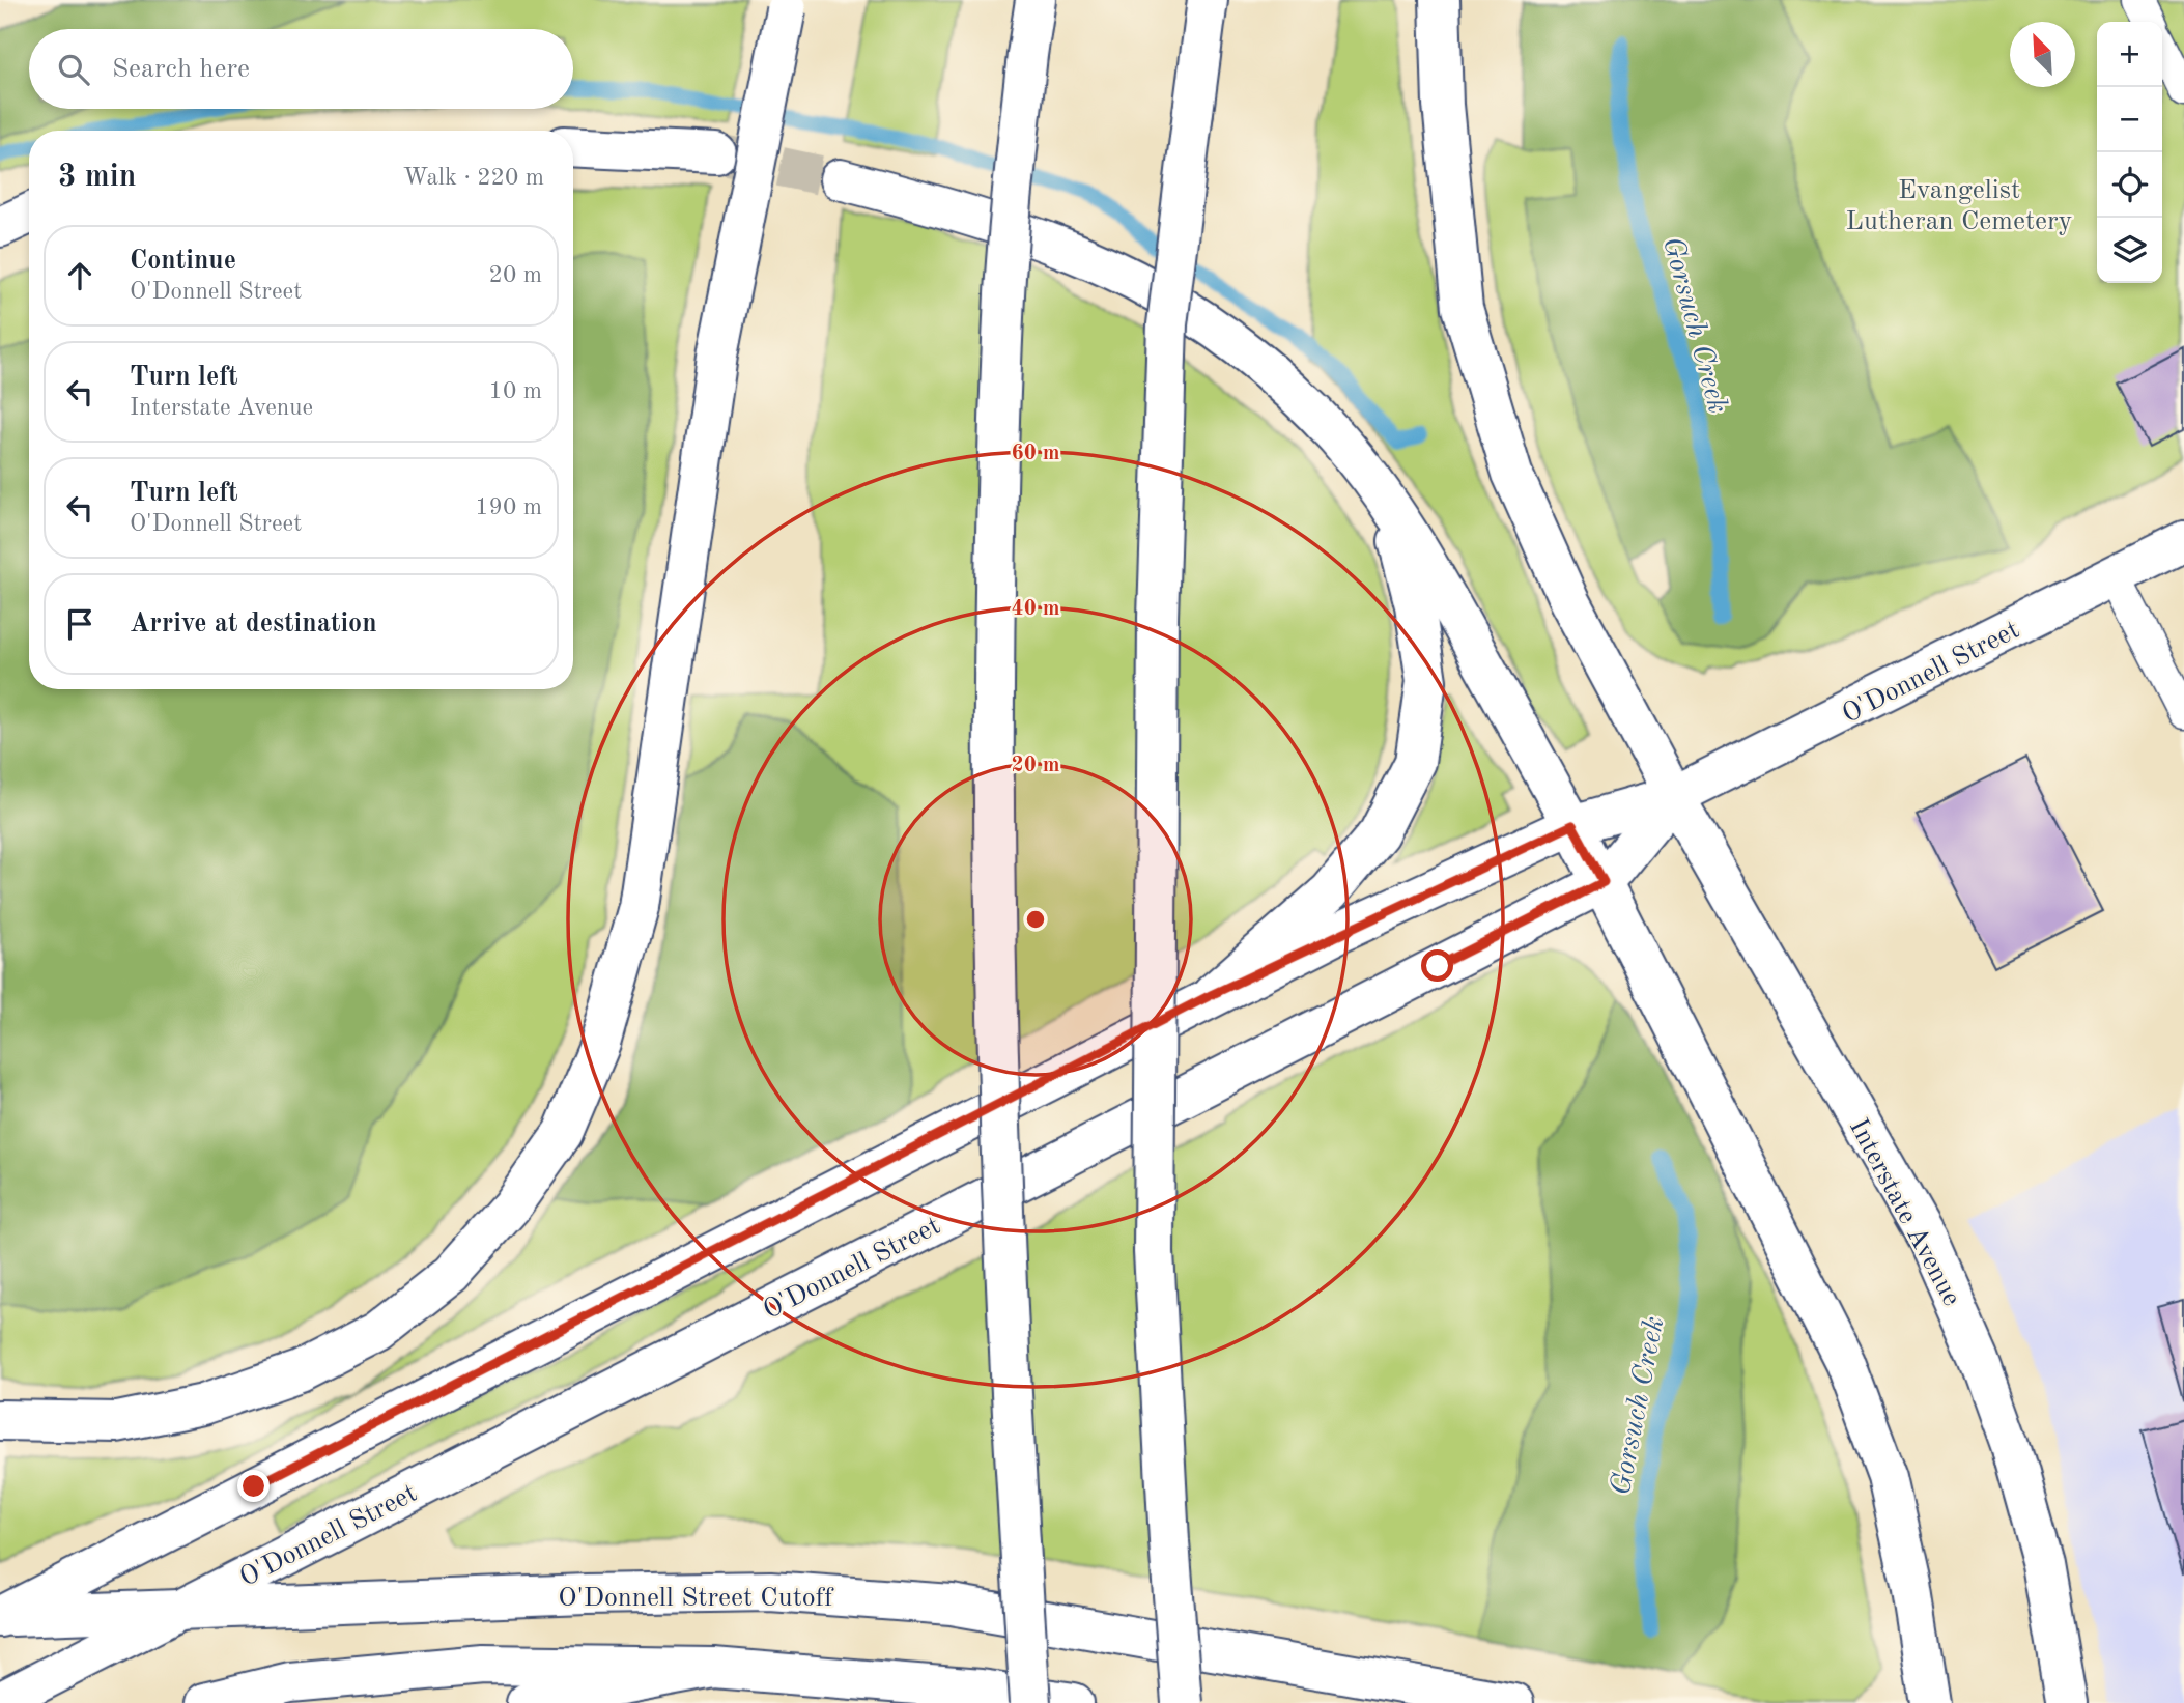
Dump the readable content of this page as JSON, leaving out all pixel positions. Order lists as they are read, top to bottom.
{
  "streets": {
    "main road": ["O'Donnell Street", "Interstate Avenue", "O'Donnell Street Cutoff"]
  },
  "crossings": [
    ["O'Donnell Street", "Interstate Avenue"],
    ["O'Donnell Street", "O'Donnell Street Cutoff"]
  ],
  "water": ["Gorsuch Creek"],
  "parks": ["Evangelist Lutheran Cemetery"],
  "north": "top left",
  "page": {
    "map_buttons": ["+", "−"],
    "search": "Search here",
    "heading": ["3 min", "Walk · 220 m"],
    "list": [
      ["Continue", "O'Donnell Street", "20 m"],
      ["Turn left", "Interstate Avenue", "10 m"],
      ["Turn left", "O'Donnell Street", "190 m"],
      "Arrive at destination"
    ]
  },
  "rings": ["60 m", "40 m", "20 m"]
}
